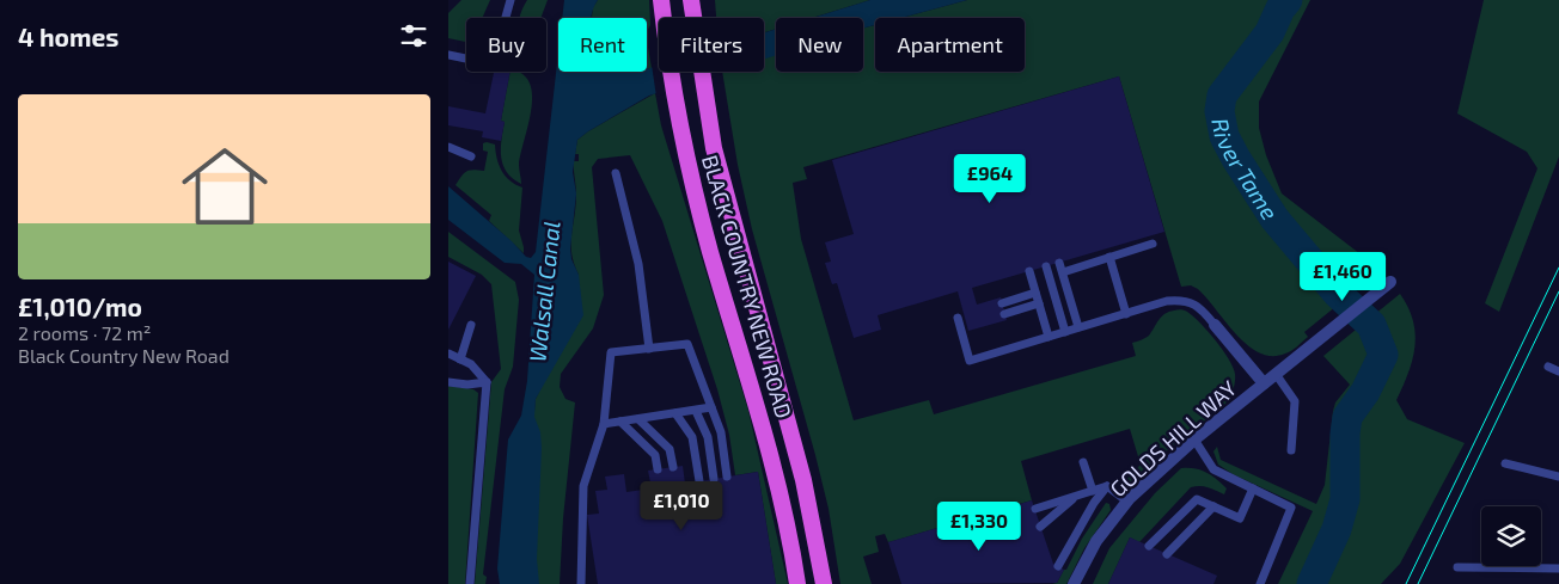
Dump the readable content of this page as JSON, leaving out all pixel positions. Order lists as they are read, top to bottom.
{
  "streets": {
    "highway": ["BLACK COUNTRY NEW ROAD"],
    "street": ["GOLDS HILL WAY"]
  },
  "water": ["River Tame", "Walsall Canal"],
  "page": {
    "heading": "4 homes",
    "chip": [
      "Buy",
      "Rent",
      "Filters",
      "New",
      "Apartment"
    ],
    "list": [
      {
        "name": "£1,010/mo",
        "note": "2 rooms · 72 m² · Black Country New Road"
      }
    ],
    "price": [
      "£964",
      "£1,460",
      "£1,010",
      "£1,330"
    ]
  }
}
